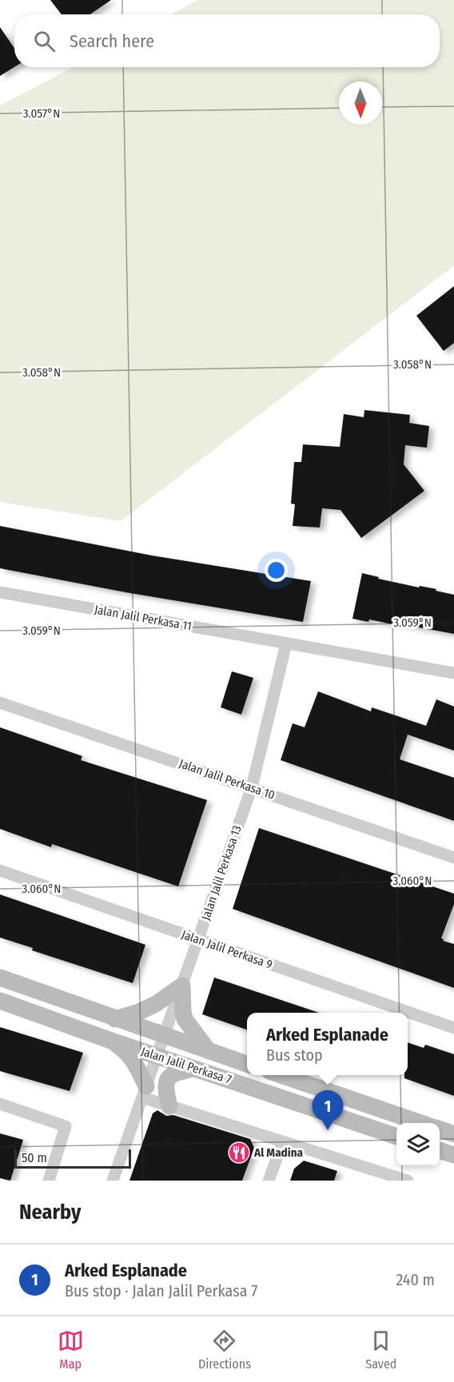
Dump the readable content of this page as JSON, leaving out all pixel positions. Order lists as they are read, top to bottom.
{
  "streets": {
    "street": [
      "Jalan Jalil Perkasa 11",
      "Jalan Jalil Perkasa 10",
      "Jalan Jalil Perkasa 13",
      "Jalan Jalil Perkasa 9",
      "Jalan Jalil Perkasa 7"
    ]
  },
  "crossings": [
    ["Jalan Jalil Perkasa 11", "Jalan Jalil Perkasa 13"],
    ["Jalan Jalil Perkasa 10", "Jalan Jalil Perkasa 13"],
    ["Jalan Jalil Perkasa 13", "Jalan Jalil Perkasa 9"],
    ["Jalan Jalil Perkasa 13", "Jalan Jalil Perkasa 7"]
  ],
  "places": {
    "restaurant": ["Al Madina"]
  },
  "scale_bar": "50 m",
  "north": "bottom",
  "page": {
    "search": "Search here",
    "popup": ["Arked Esplanade", "Bus stop"],
    "pins": "1",
    "scale": "50 m",
    "heading": "Nearby",
    "list": [
      {
        "mark": "1",
        "name": "Arked Esplanade",
        "note": "Bus stop · Jalan Jalil Perkasa 7",
        "value": "240 m"
      }
    ],
    "nav": ["Map", "Directions", "Saved"]
  },
  "coordinates": [
    "3.057°N",
    "3.058°N",
    "3.059°N",
    "3.060°N"
  ]
}
